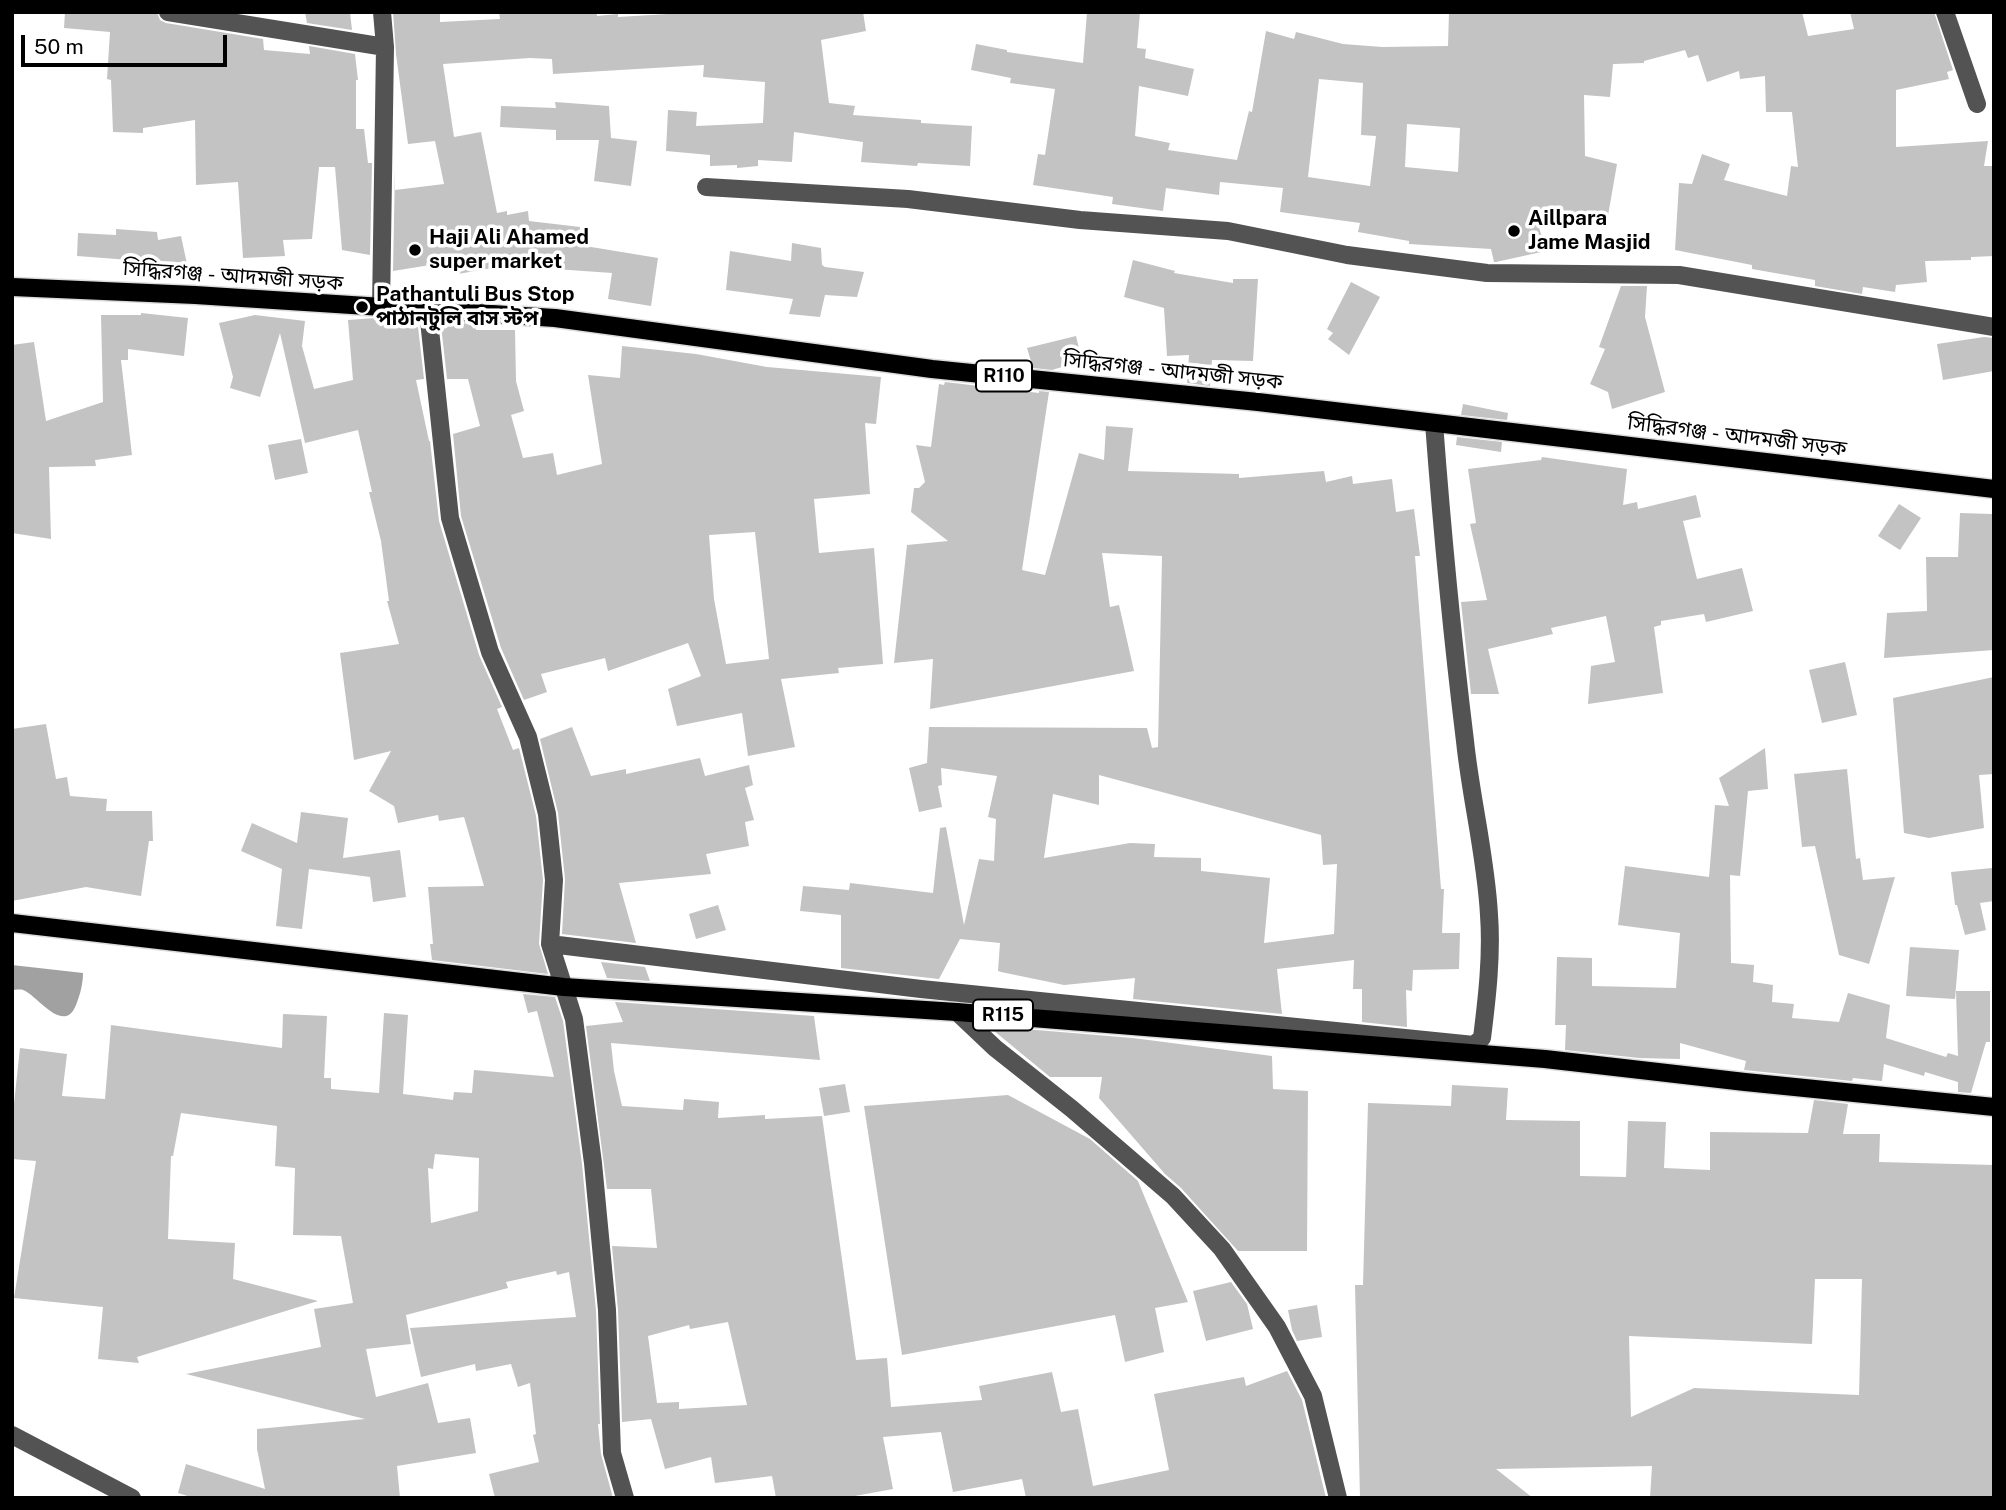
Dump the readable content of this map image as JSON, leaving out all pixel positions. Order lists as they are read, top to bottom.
{
  "streets": {
    "main road": ["সিদ্ধিরগঞ্জ - আদমজী সড়ক", "R110", "R115"]
  },
  "places": ["Aillpara Jame Masjid", "Haji Ali Ahamed super market", "Pathantuli Bus Stop পাঠানটুলি বাস স্টপ"],
  "scale_bar": "50 m"
}
